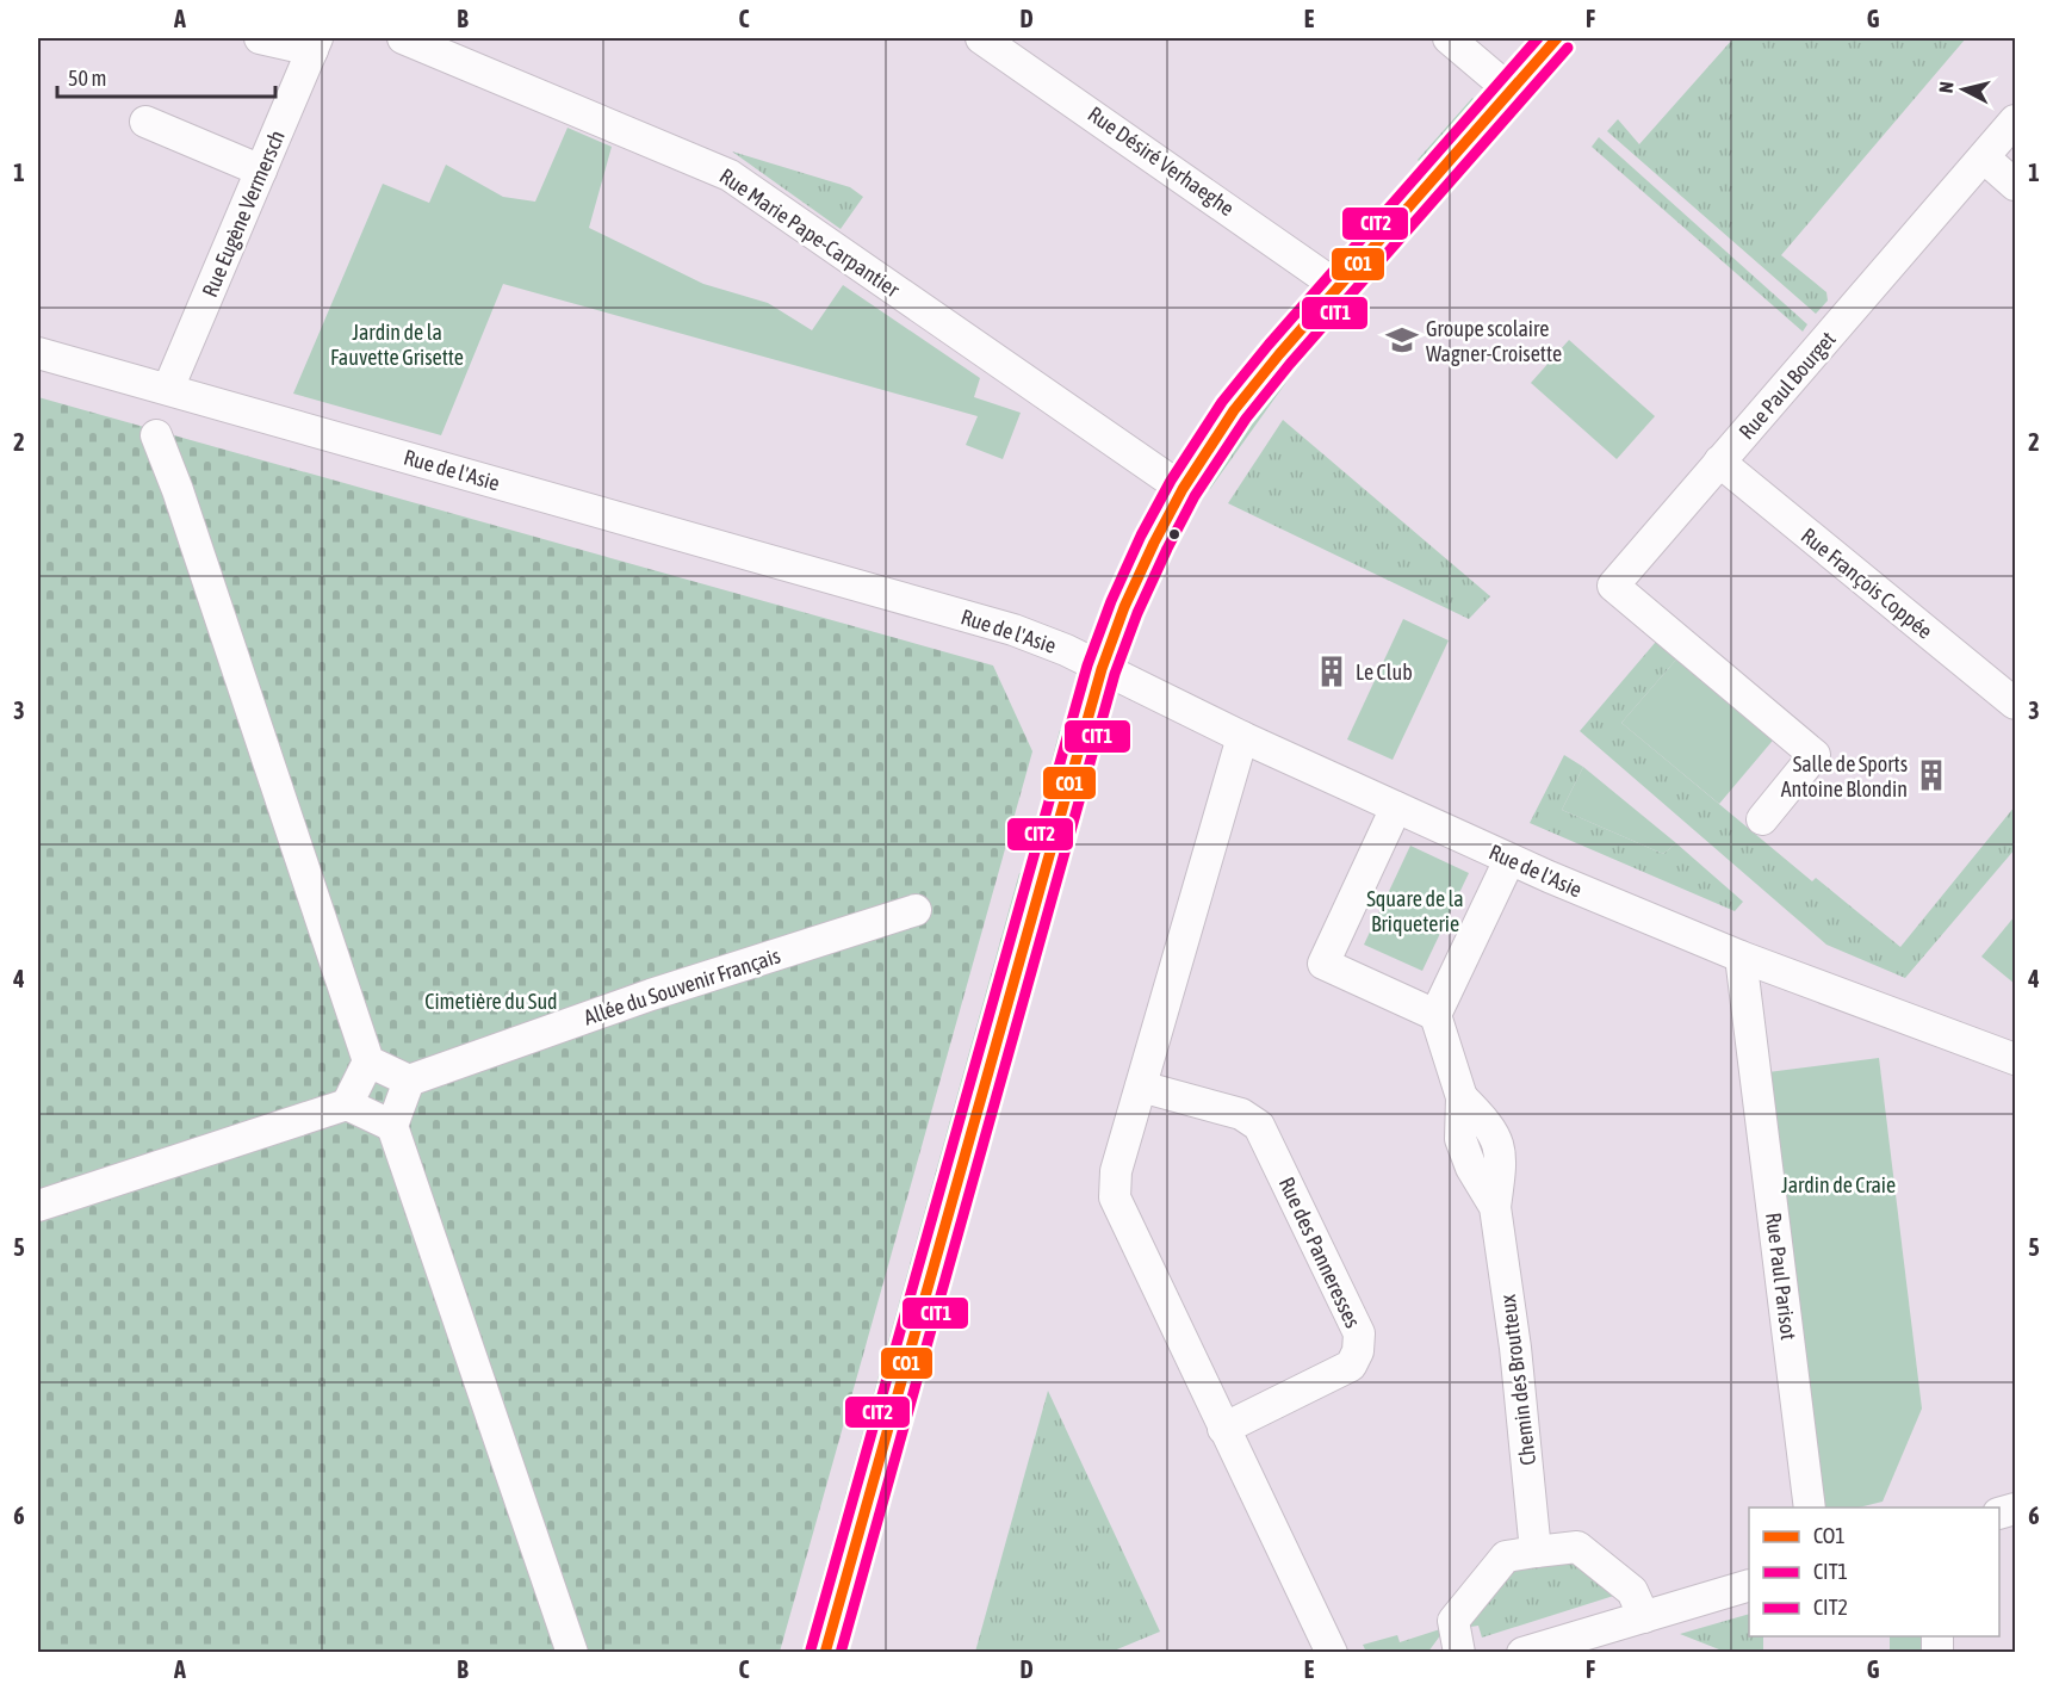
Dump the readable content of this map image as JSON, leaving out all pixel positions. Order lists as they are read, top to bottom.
{
  "streets": {
    "street": [
      "Rue Désiré Verhaeghe",
      "Rue Eugène Vermersch",
      "Rue Marie Pape-Carpantier",
      "Rue Paul Bourget",
      "Rue de l'Asie",
      "Rue François Coppée",
      "Allée du Souvenir Français",
      "Rue des Panneresses",
      "Rue Paul Parisot",
      "Chemin des Broutteux"
    ]
  },
  "crossings": [
    ["Rue Eugène Vermersch", "Rue de l'Asie"],
    ["Rue Paul Bourget", "Rue François Coppée"],
    ["Rue de l'Asie", "Rue Paul Parisot"]
  ],
  "parks": [
    "Jardin de la Fauvette Grisette",
    "Square de la Briqueterie",
    "Cimetière du Sud",
    "Jardin de Craie"
  ],
  "places": {
    "school or university": ["Groupe scolaire Wagner-Croisette"],
    "building": ["Le Club", "Salle de Sports Antoine Blondin"]
  },
  "lines": ["transit line CO1", "transit line CIT2", "transit line CIT1"],
  "legend": ["CO1", "CIT1", "CIT2"],
  "scale_bar": "50 m",
  "north": "left",
  "grid": {
    "columns": [
      "A",
      "B",
      "C",
      "D",
      "E",
      "F",
      "G"
    ],
    "rows": [
      "1",
      "2",
      "3",
      "4",
      "5",
      "6"
    ]
  }
}
